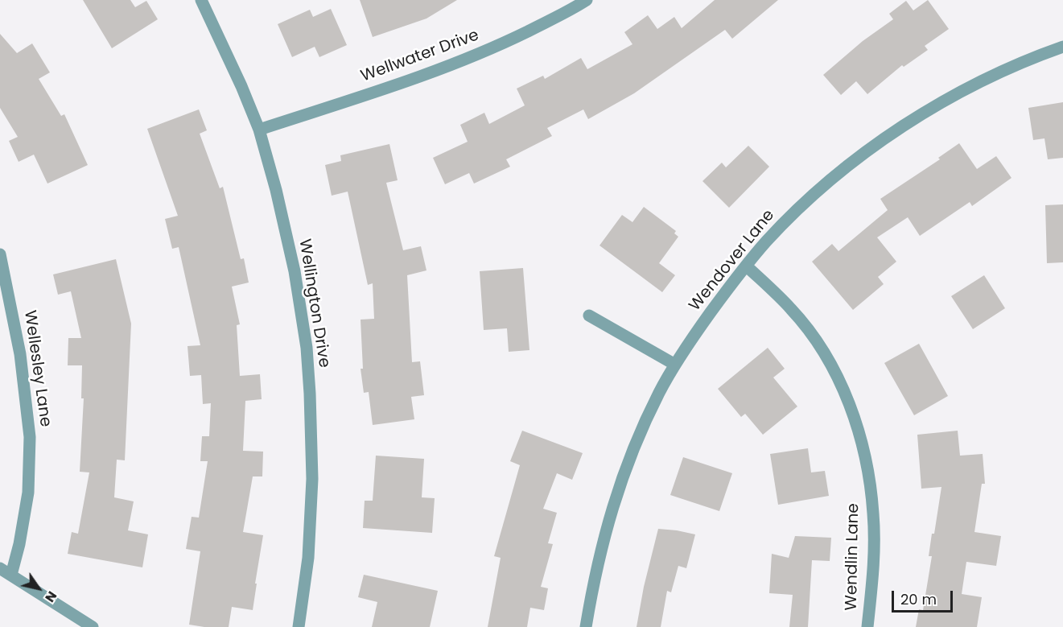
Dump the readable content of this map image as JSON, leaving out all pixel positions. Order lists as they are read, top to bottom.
{
  "streets": {
    "street": [
      "Wellwater Drive",
      "Wendover Lane",
      "Wellington Drive",
      "Wellesley Lane",
      "Wendlin Lane"
    ]
  },
  "crossings": [
    ["Wellwater Drive", "Wellington Drive"],
    ["Wendover Lane", "Wendlin Lane"]
  ],
  "scale_bar": "20 m",
  "north": "bottom right"
}
